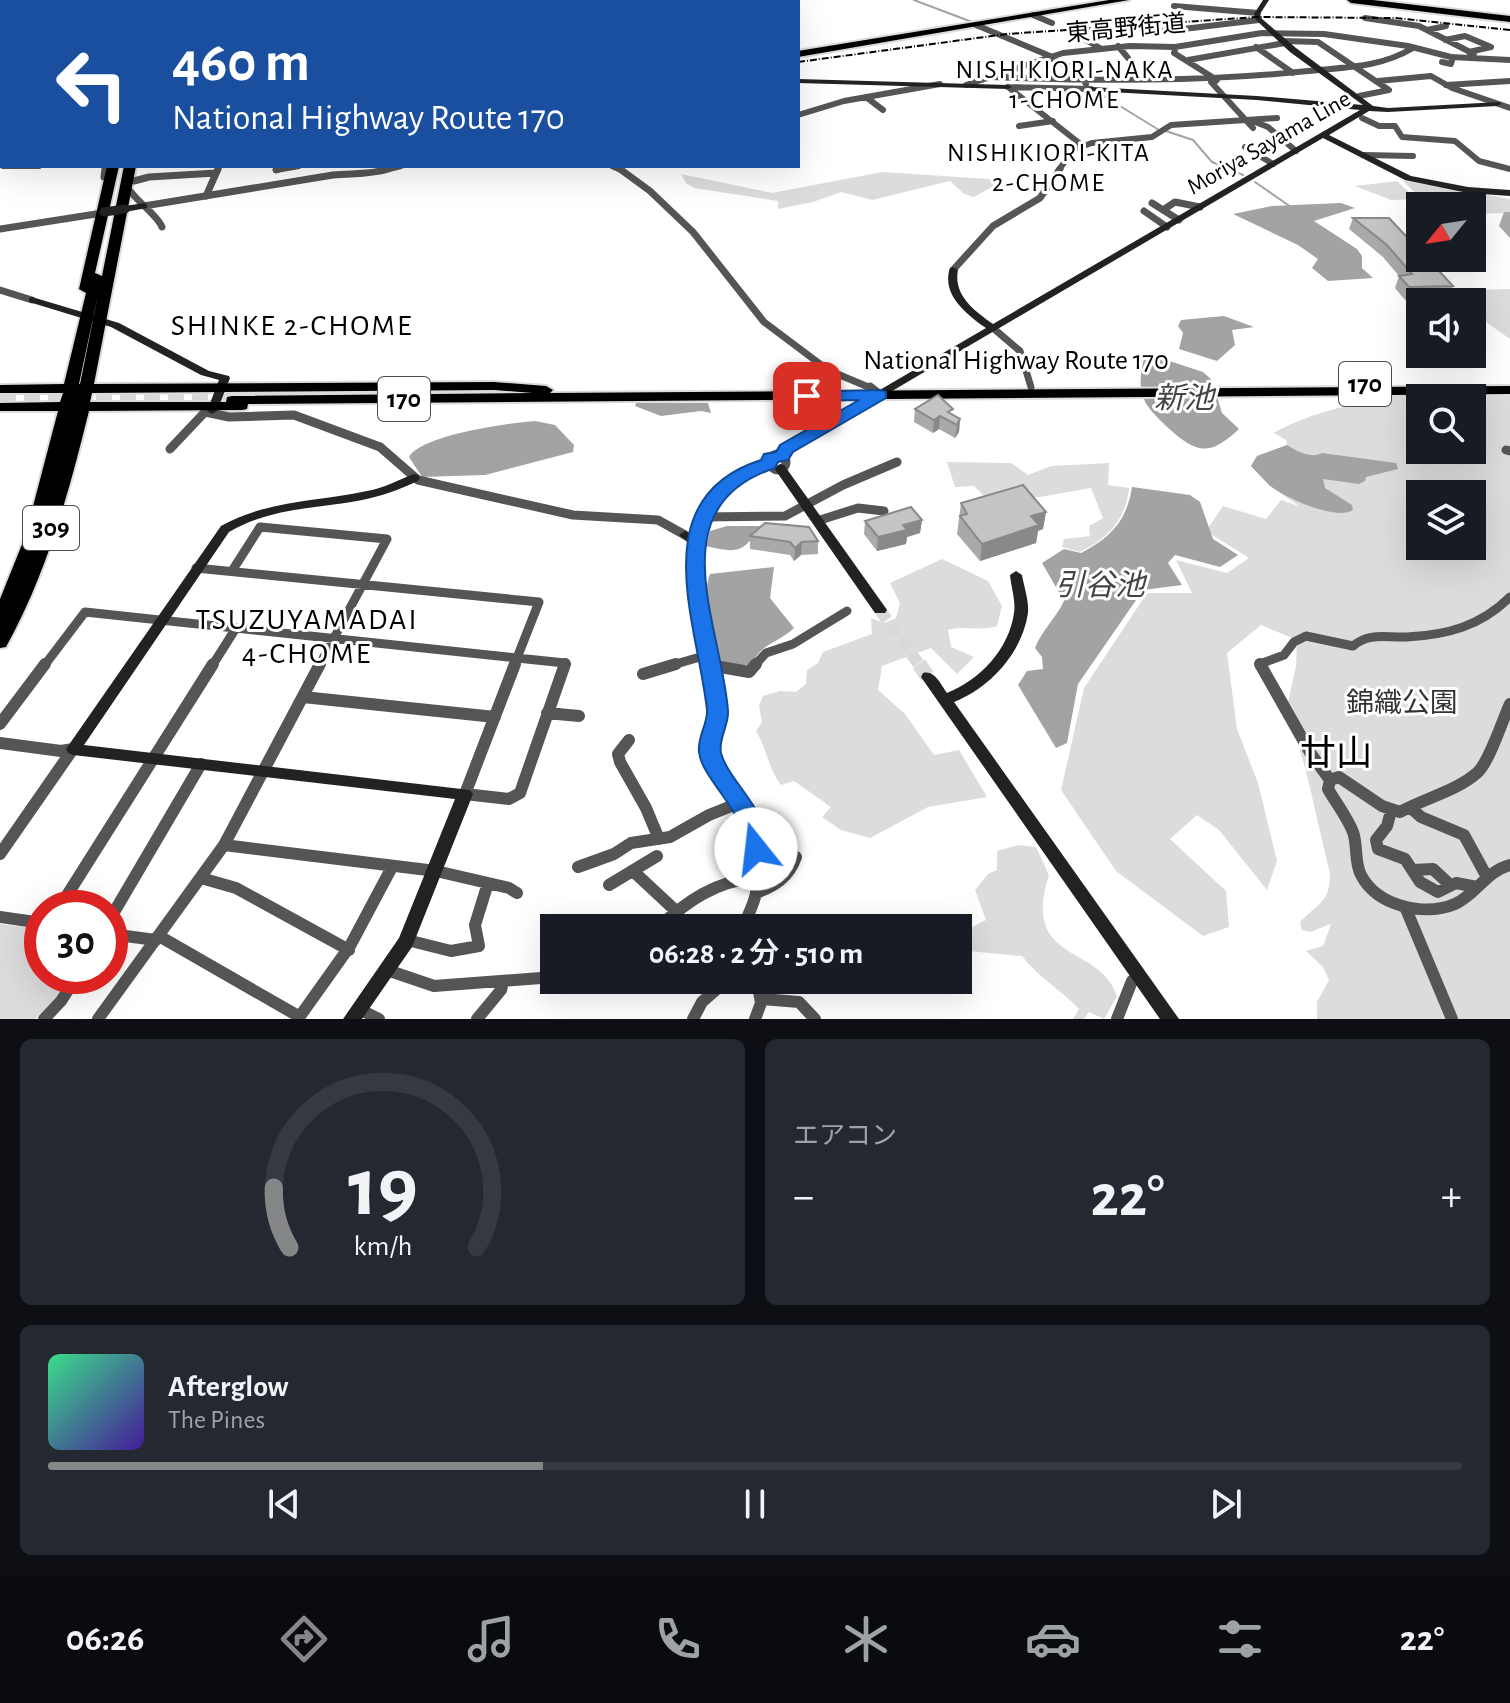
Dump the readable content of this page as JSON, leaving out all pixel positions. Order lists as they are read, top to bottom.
{
  "streets": {
    "highway": ["National Highway Route 170", "170", "309"],
    "street": ["東高野街道", "Moriya Sayama Line"]
  },
  "crossings": [
    ["東高野街道", "Moriya Sayama Line"],
    ["Moriya Sayama Line", "National Highway Route 170"]
  ],
  "districts": [
    "NISHIKIORI-NAKA 1-CHOME",
    "NISHIKIORI-KITA 2-CHOME",
    "SHINKE 2-CHOME",
    "TSUZUYAMADAI 4-CHOME",
    "廿山"
  ],
  "water": ["新池", "引谷池"],
  "parks": ["錦織公園"],
  "north": "bottom left",
  "page": {
    "turn": ["460 m", "National Highway Route 170"],
    "limit": "30",
    "trip": "06:28 · 2 分 · 510 m",
    "tile": "エアコン",
    "heat": ["−", "22°", "+"],
    "song": ["Afterglow", "The Pines"],
    "tabs": ["06:26", "22°"],
    "gauge": ["19", "km/h"]
  }
}
